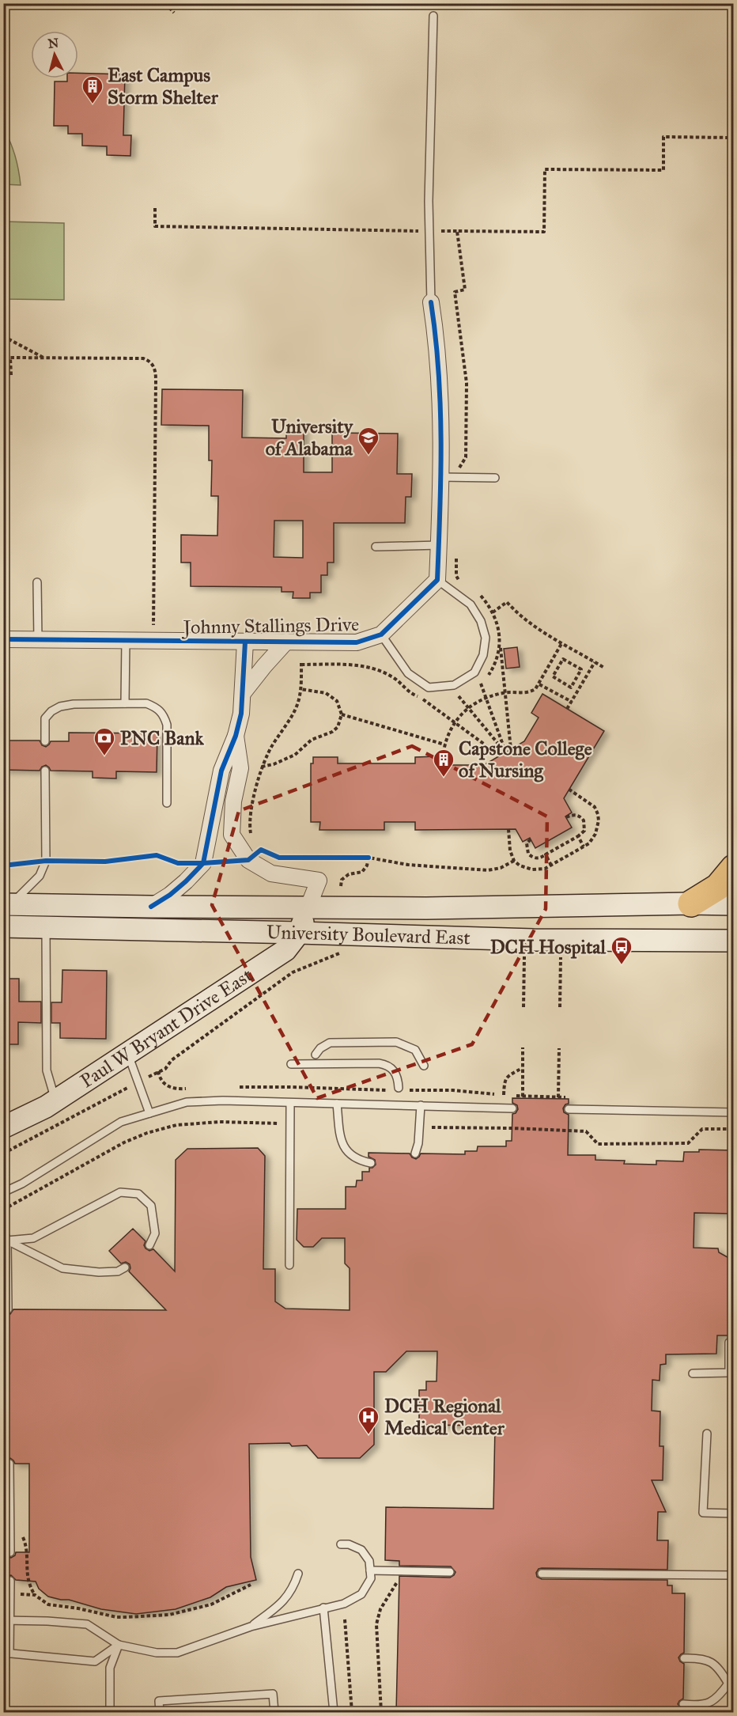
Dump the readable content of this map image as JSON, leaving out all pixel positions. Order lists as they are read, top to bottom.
{
  "streets": {
    "main road": ["University Boulevard East", "Paul W Bryant Drive East"],
    "street": ["Johnny Stallings Drive"]
  },
  "crossings": [
    ["University Boulevard East", "Paul W Bryant Drive East"]
  ],
  "places": {
    "building": ["East Campus Storm Shelter", "Capstone College of Nursing"],
    "school or university": ["University of Alabama"],
    "bank": ["PNC Bank"],
    "bus stop": ["DCH Hospital"],
    "hospital": ["DCH Regional Medical Center"]
  },
  "north": "top"
}
